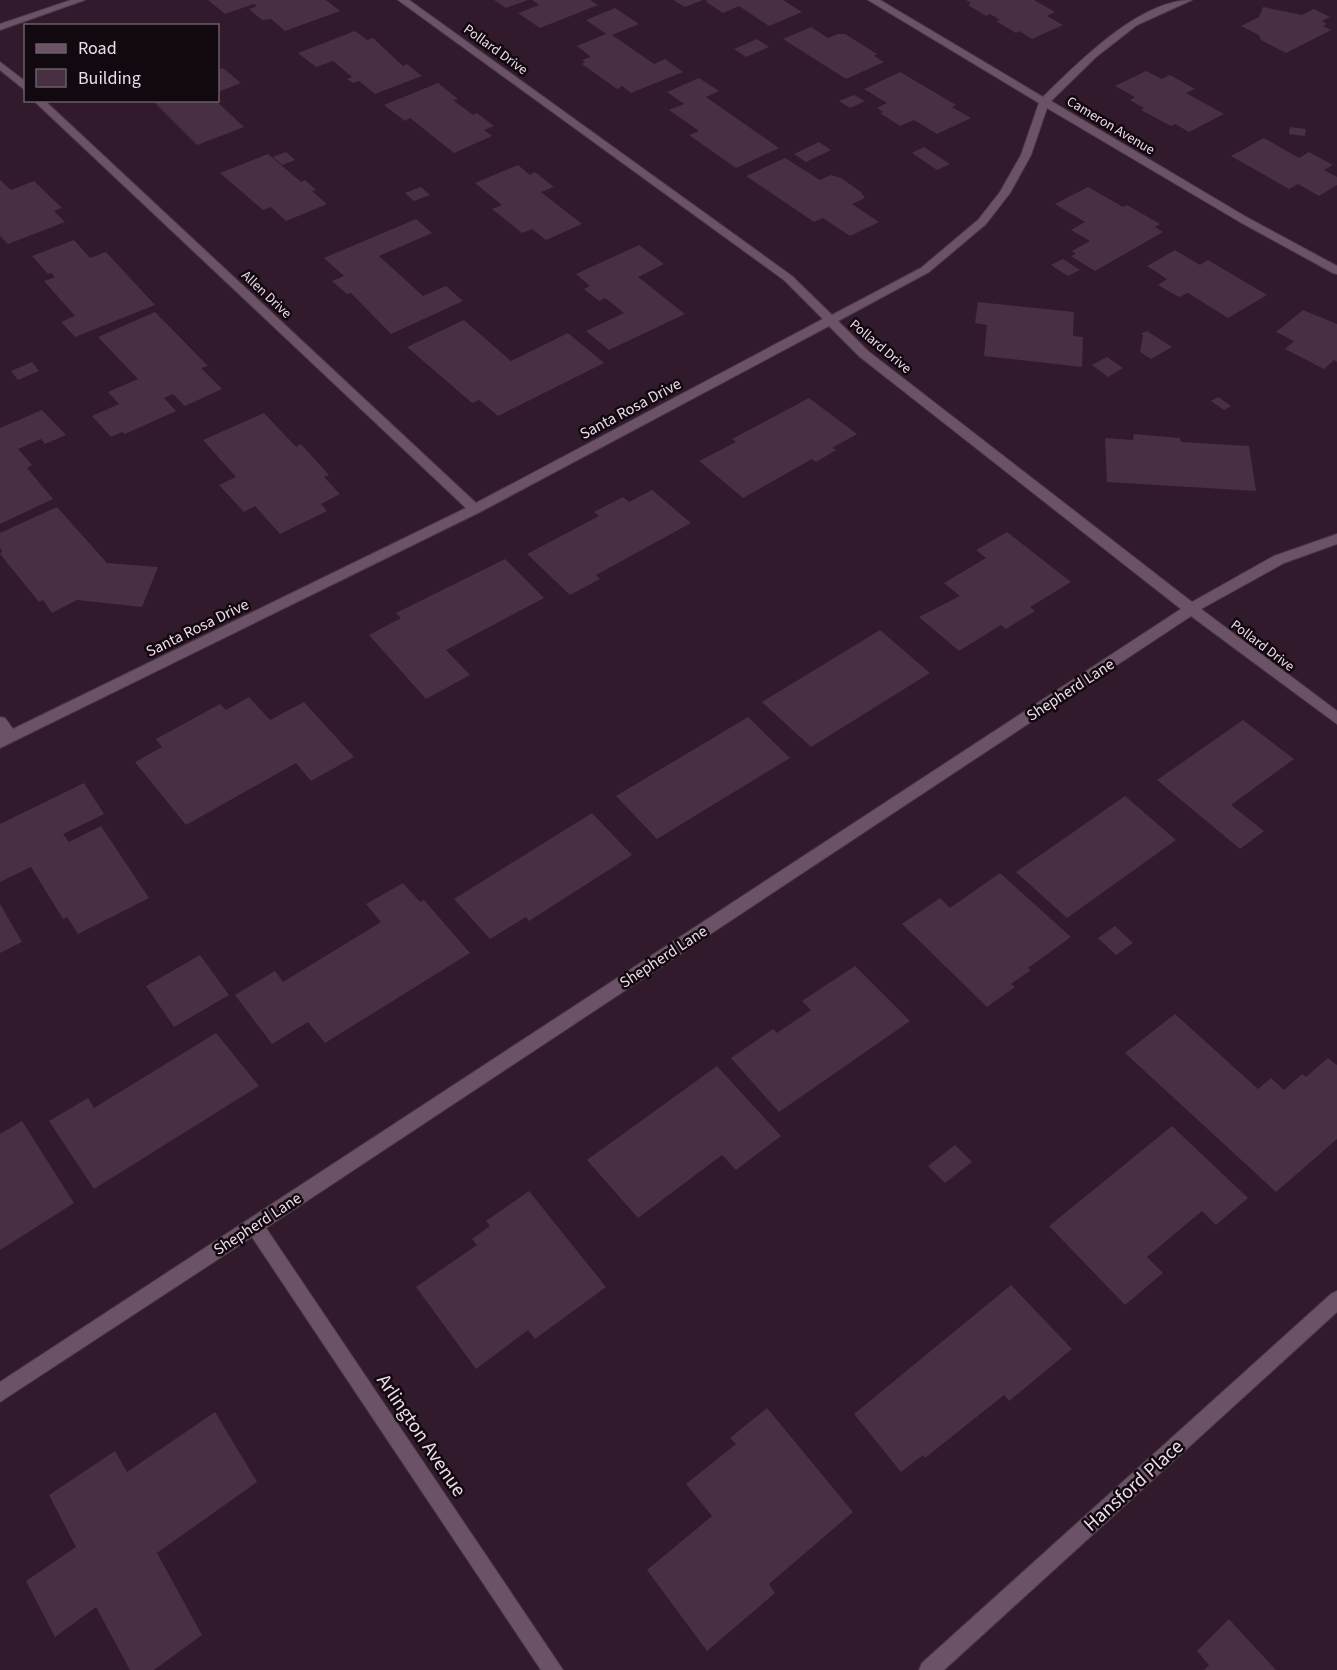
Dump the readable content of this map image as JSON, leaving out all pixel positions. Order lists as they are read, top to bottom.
{
  "streets": {
    "street": [
      "Pollard Drive",
      "Cameron Avenue",
      "Allen Drive",
      "Santa Rosa Drive",
      "Shepherd Lane",
      "Arlington Avenue",
      "Hansford Place"
    ]
  },
  "crossings": [
    ["Pollard Drive", "Santa Rosa Drive"],
    ["Pollard Drive", "Shepherd Lane"],
    ["Cameron Avenue", "Santa Rosa Drive"],
    ["Allen Drive", "Santa Rosa Drive"],
    ["Shepherd Lane", "Arlington Avenue"]
  ],
  "legend": ["Road", "Building"]
}
